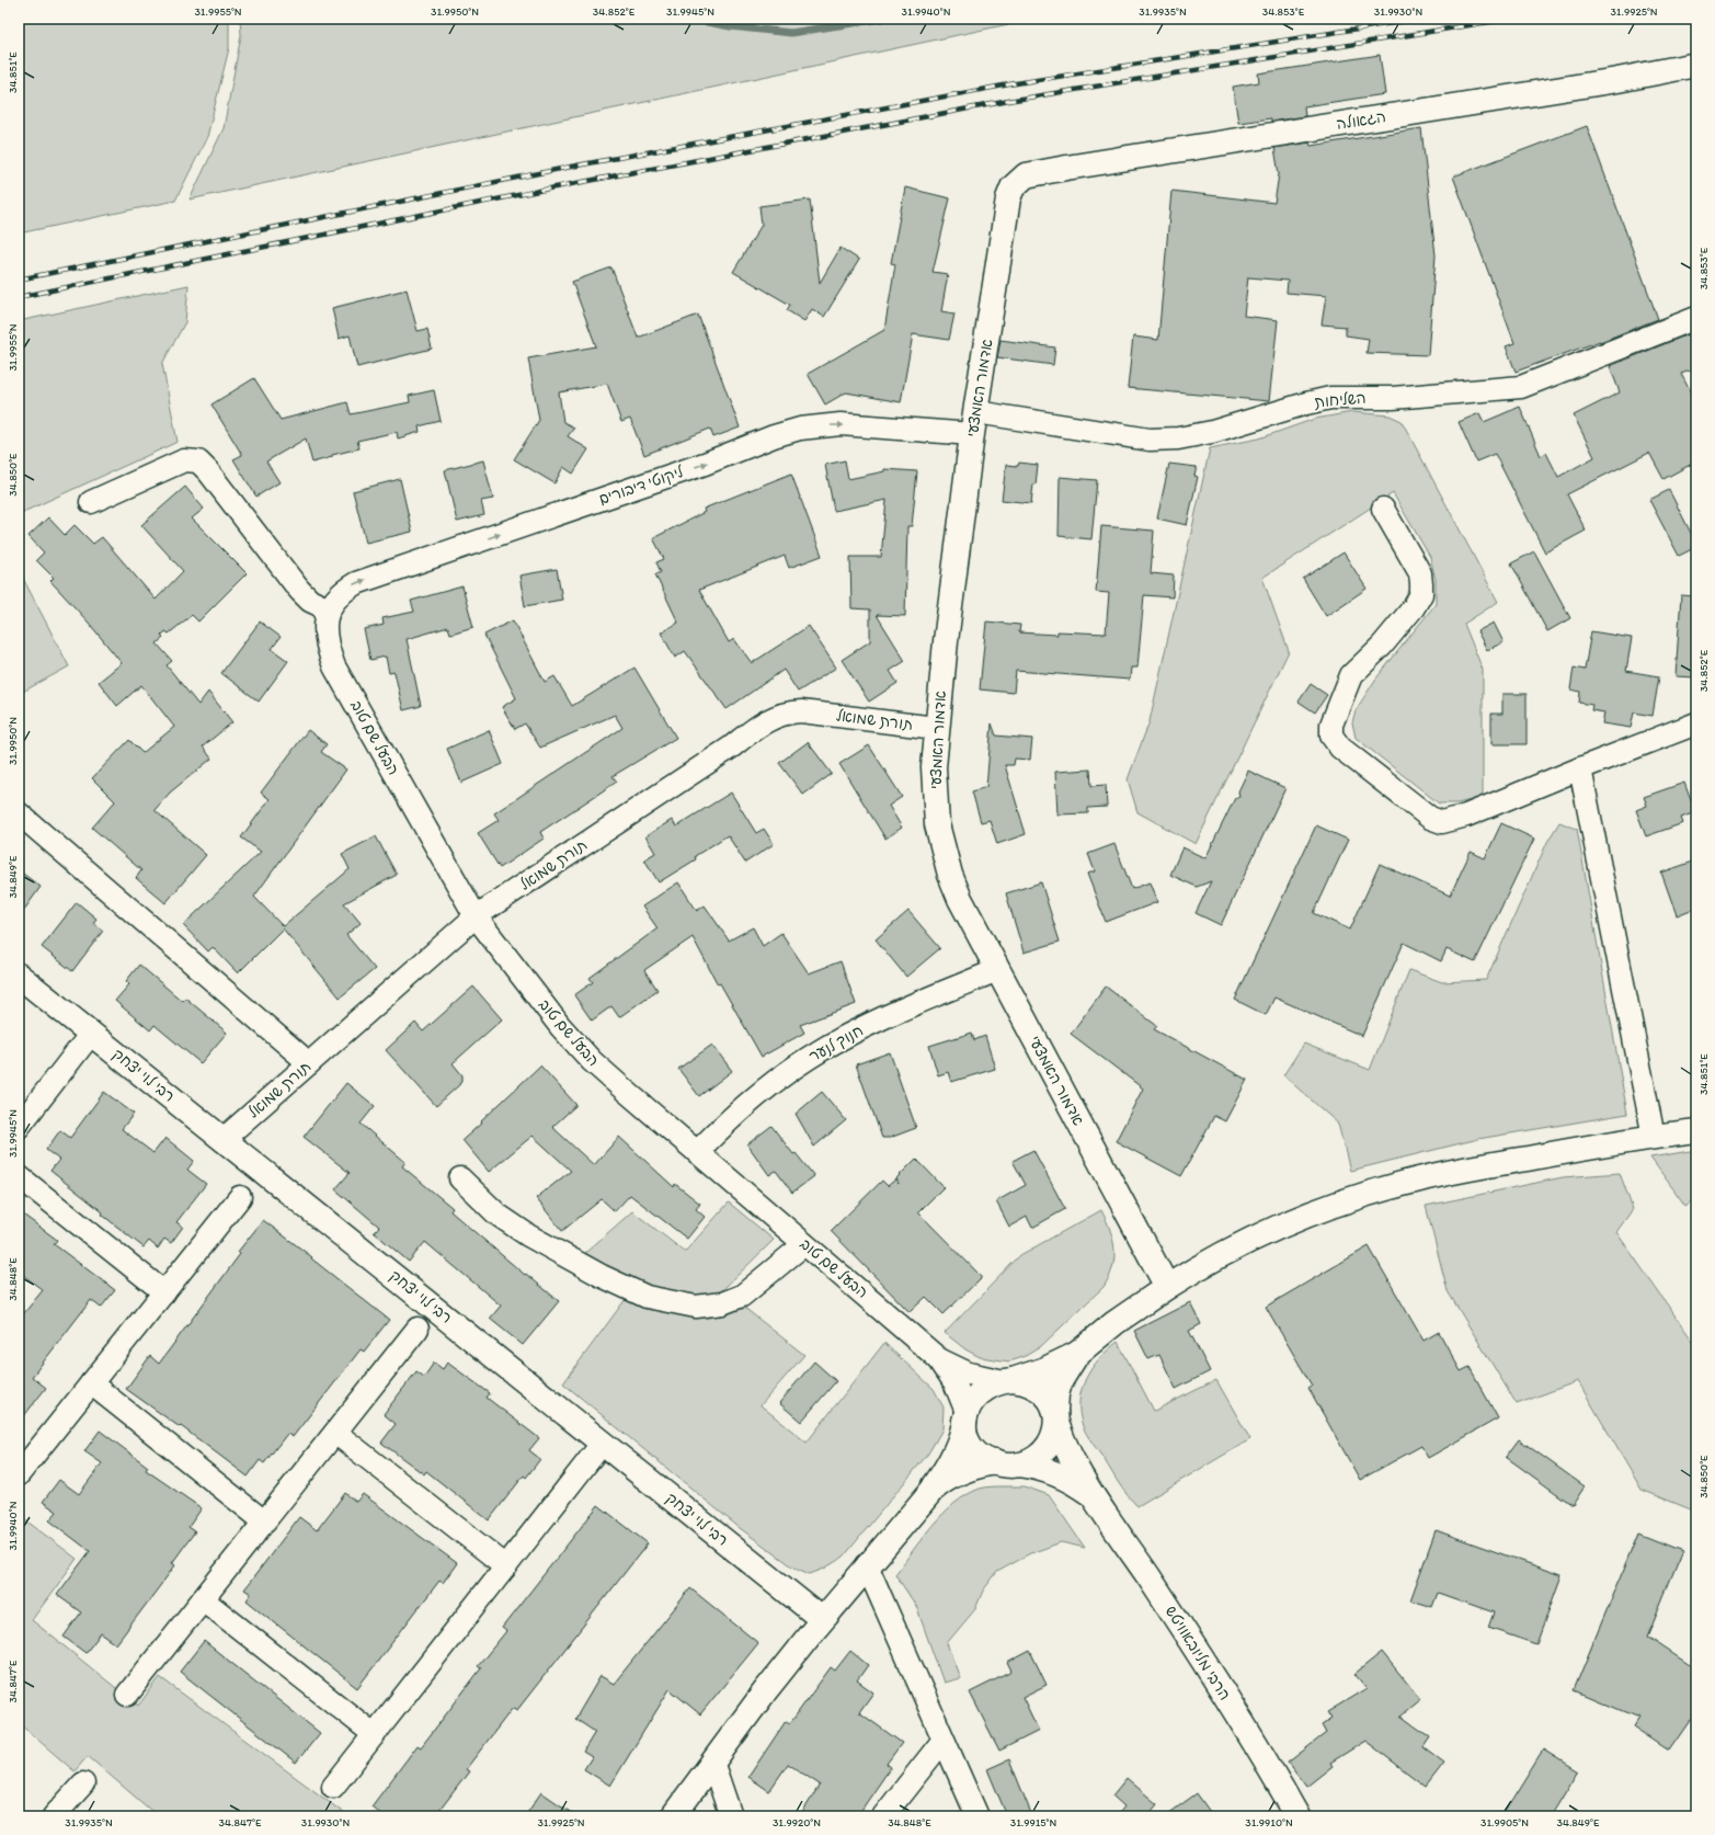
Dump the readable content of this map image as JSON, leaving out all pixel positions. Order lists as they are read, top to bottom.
{
  "streets": {
    "main road": [
      "הגאולה",
      "אדמור האמצעי",
      "רבי לוי יצחק",
      "הרבי מליובאוויטש"
    ],
    "street": [
      "השליחות",
      "ליקוטי דיבורים",
      "תורת שמואל",
      "הבעל שם טוב",
      "חנוך לנער"
    ]
  },
  "crossings": [
    ["הגאולה", "אדמור האמצעי"],
    ["אדמור האמצעי", "השליחות"],
    ["אדמור האמצעי", "ליקוטי דיבורים"],
    ["אדמור האמצעי", "תורת שמואל"],
    ["אדמור האמצעי", "חנוך לנער"],
    ["השליחות", "ליקוטי דיבורים"],
    ["ליקוטי דיבורים", "הבעל שם טוב"],
    ["תורת שמואל", "הבעל שם טוב"],
    ["תורת שמואל", "רבי לוי יצחק"],
    ["הבעל שם טוב", "חנוך לנער"],
    ["הבעל שם טוב", "הרבי מליובאוויטש"]
  ],
  "one_way": ["ליקוטי דיבורים"],
  "coordinates": [
    "31.9955°N",
    "31.9950°N",
    "34.852°E",
    "31.9945°N",
    "31.9940°N",
    "31.9935°N",
    "34.853°E",
    "31.9930°N",
    "31.9925°N",
    "34.851°E",
    "34.850°E",
    "34.849°E",
    "34.848°E",
    "34.847°E",
    "31.9920°N",
    "31.9915°N",
    "31.9910°N",
    "31.9905°N"
  ]
}
